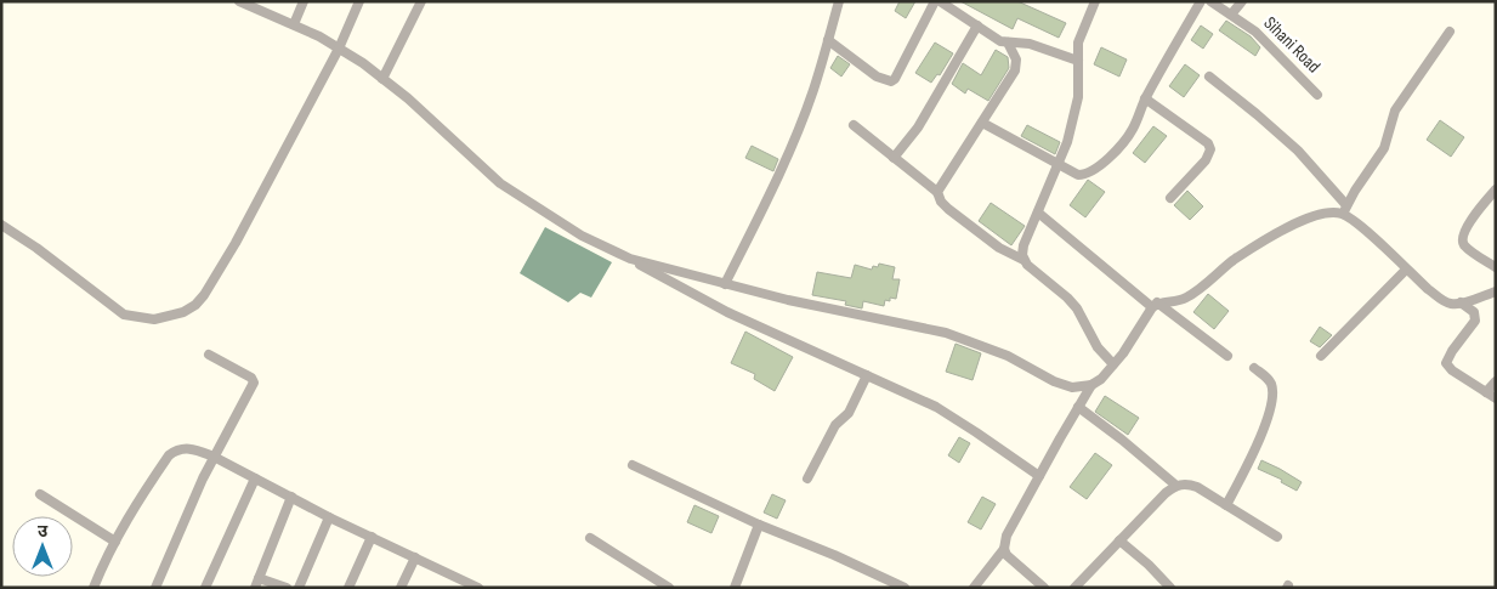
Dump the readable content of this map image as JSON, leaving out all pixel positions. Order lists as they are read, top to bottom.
{
  "streets": {
    "street": ["Sihani Road"]
  },
  "north": "top"
}
